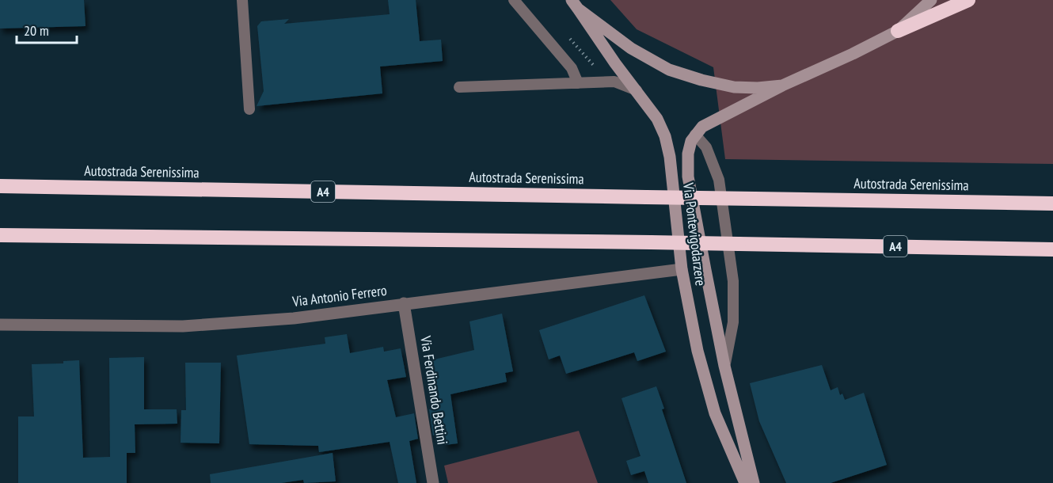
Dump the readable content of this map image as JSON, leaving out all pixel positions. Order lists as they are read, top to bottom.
{
  "streets": {
    "highway": ["Autostrada Serenissima", "A4"],
    "main road": ["Via Pontevigodarzere"],
    "street": ["Via Antonio Ferrero", "Via Ferdinando Bettini"]
  },
  "crossings": [
    ["Via Pontevigodarzere", "Via Antonio Ferrero"],
    ["Via Antonio Ferrero", "Via Ferdinando Bettini"]
  ],
  "scale_bar": "20 m"
}
